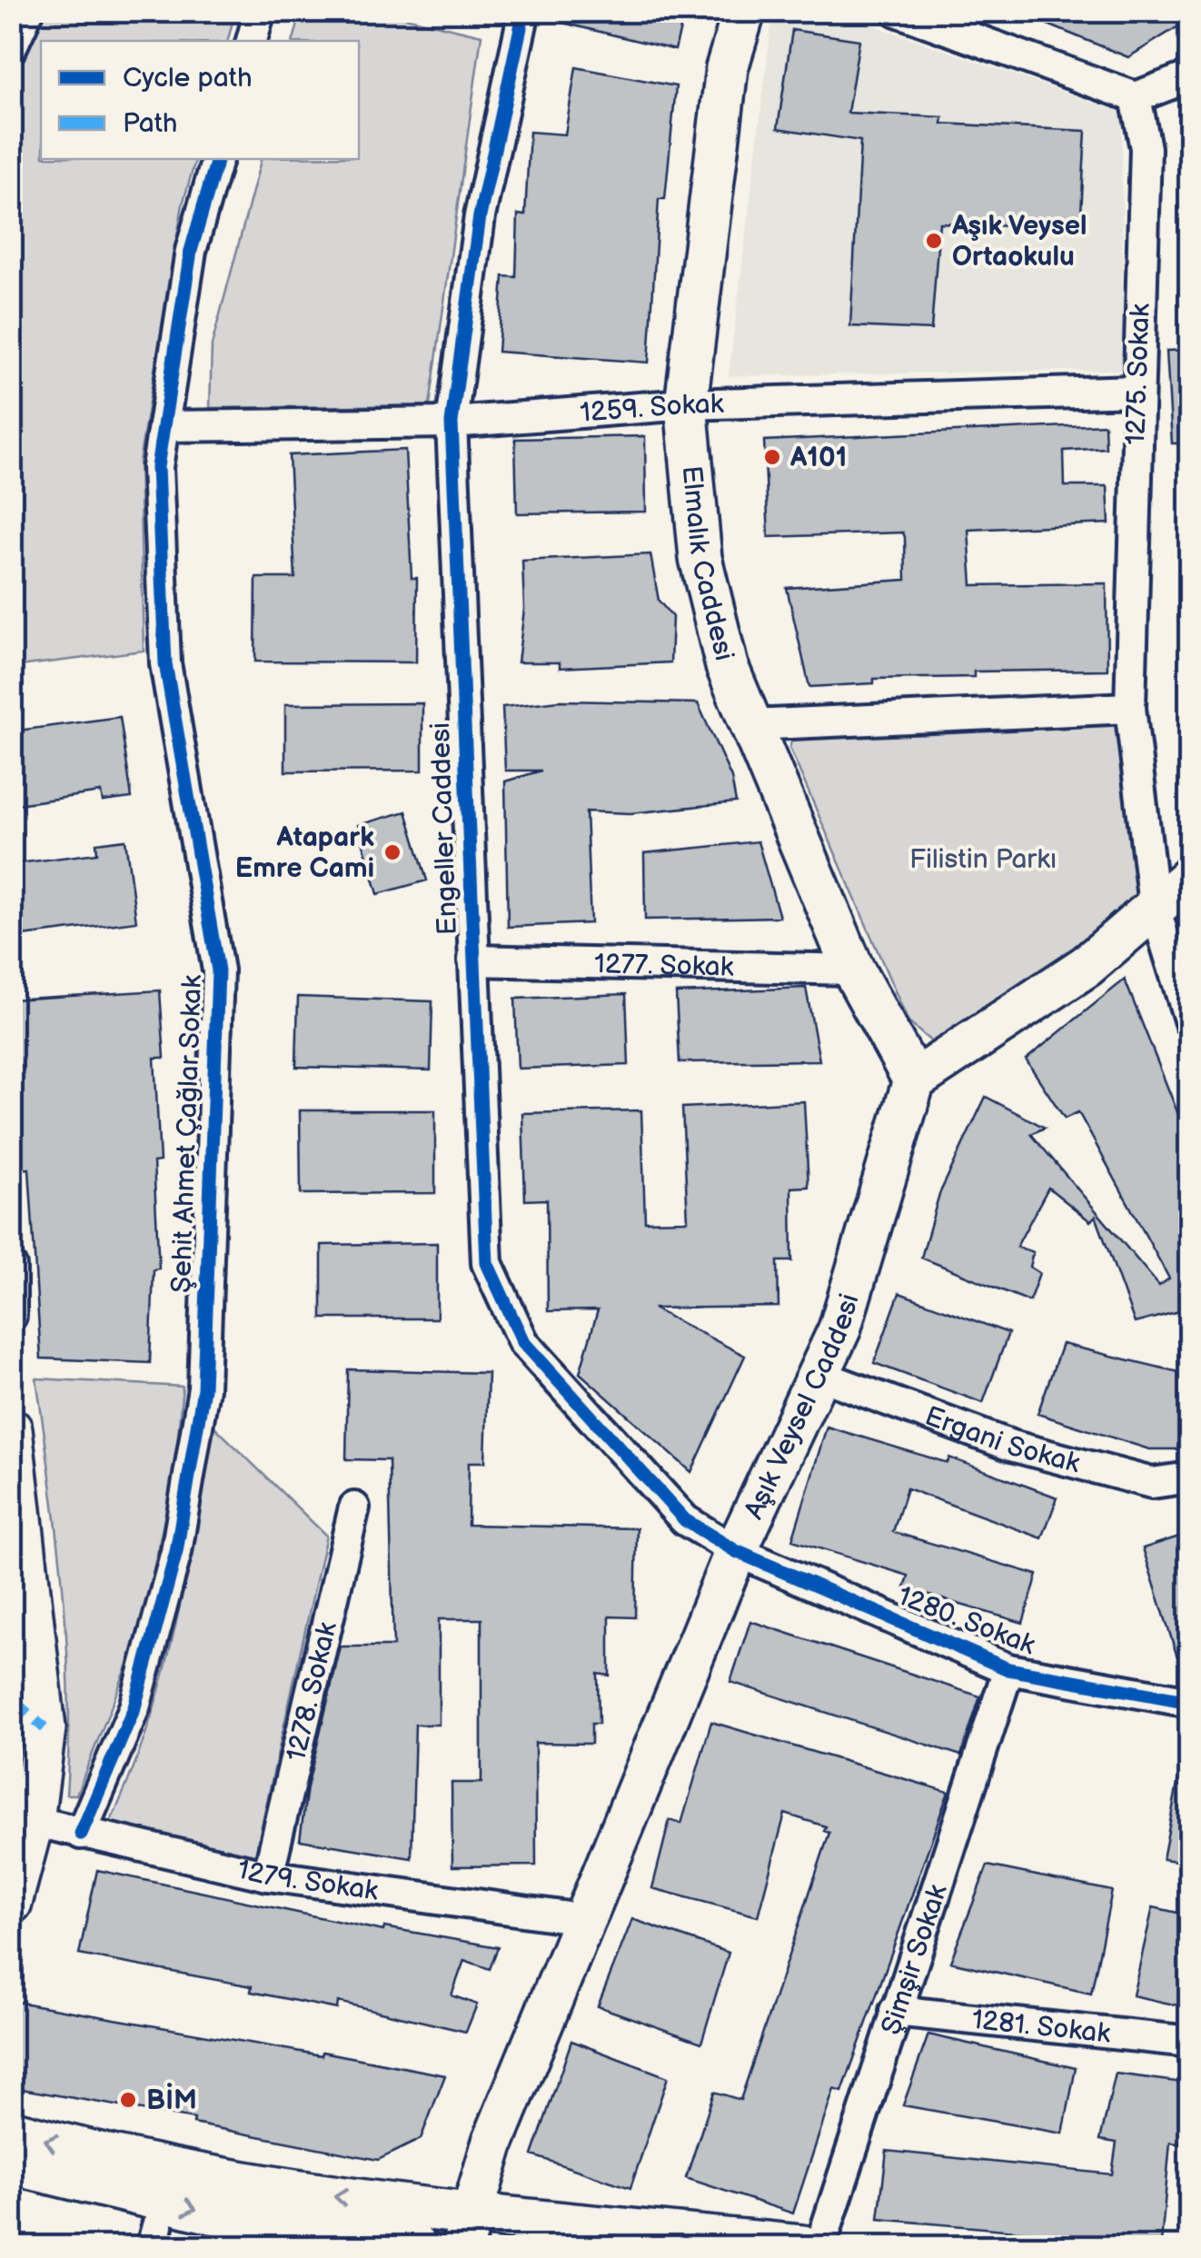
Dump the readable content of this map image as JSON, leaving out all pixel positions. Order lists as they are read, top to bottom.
{
  "streets": {
    "street": [
      "1275. Sokak",
      "1259. Sokak",
      "Elmalık Caddesi",
      "Engeller Caddesi",
      "1277. Sokak",
      "Şehit Ahmet Çağlar Sokak",
      "Aşık Veysel Caddesi",
      "Ergani Sokak",
      "1280. Sokak",
      "1278. Sokak",
      "1279. Sokak",
      "Şimşir Sokak",
      "1281. Sokak"
    ]
  },
  "crossings": [
    ["1275. Sokak", "1259. Sokak"],
    ["1259. Sokak", "Elmalık Caddesi"],
    ["1259. Sokak", "Engeller Caddesi"],
    ["1259. Sokak", "Şehit Ahmet Çağlar Sokak"],
    ["Elmalık Caddesi", "1277. Sokak"],
    ["Elmalık Caddesi", "Aşık Veysel Caddesi"],
    ["Engeller Caddesi", "1277. Sokak"],
    ["Engeller Caddesi", "Aşık Veysel Caddesi"],
    ["Engeller Caddesi", "1280. Sokak"],
    ["Şehit Ahmet Çağlar Sokak", "1279. Sokak"],
    ["Aşık Veysel Caddesi", "Ergani Sokak"],
    ["Aşık Veysel Caddesi", "1280. Sokak"],
    ["Aşık Veysel Caddesi", "1279. Sokak"],
    ["1280. Sokak", "Şimşir Sokak"],
    ["1278. Sokak", "1279. Sokak"],
    ["Şimşir Sokak", "1281. Sokak"]
  ],
  "parks": ["Filistin Parkı"],
  "places": [
    "Aşık Veysel Ortaokulu",
    "A101",
    "Atapark Emre Cami",
    "BİM"
  ],
  "legend": ["Cycle path", "Path"]
}
